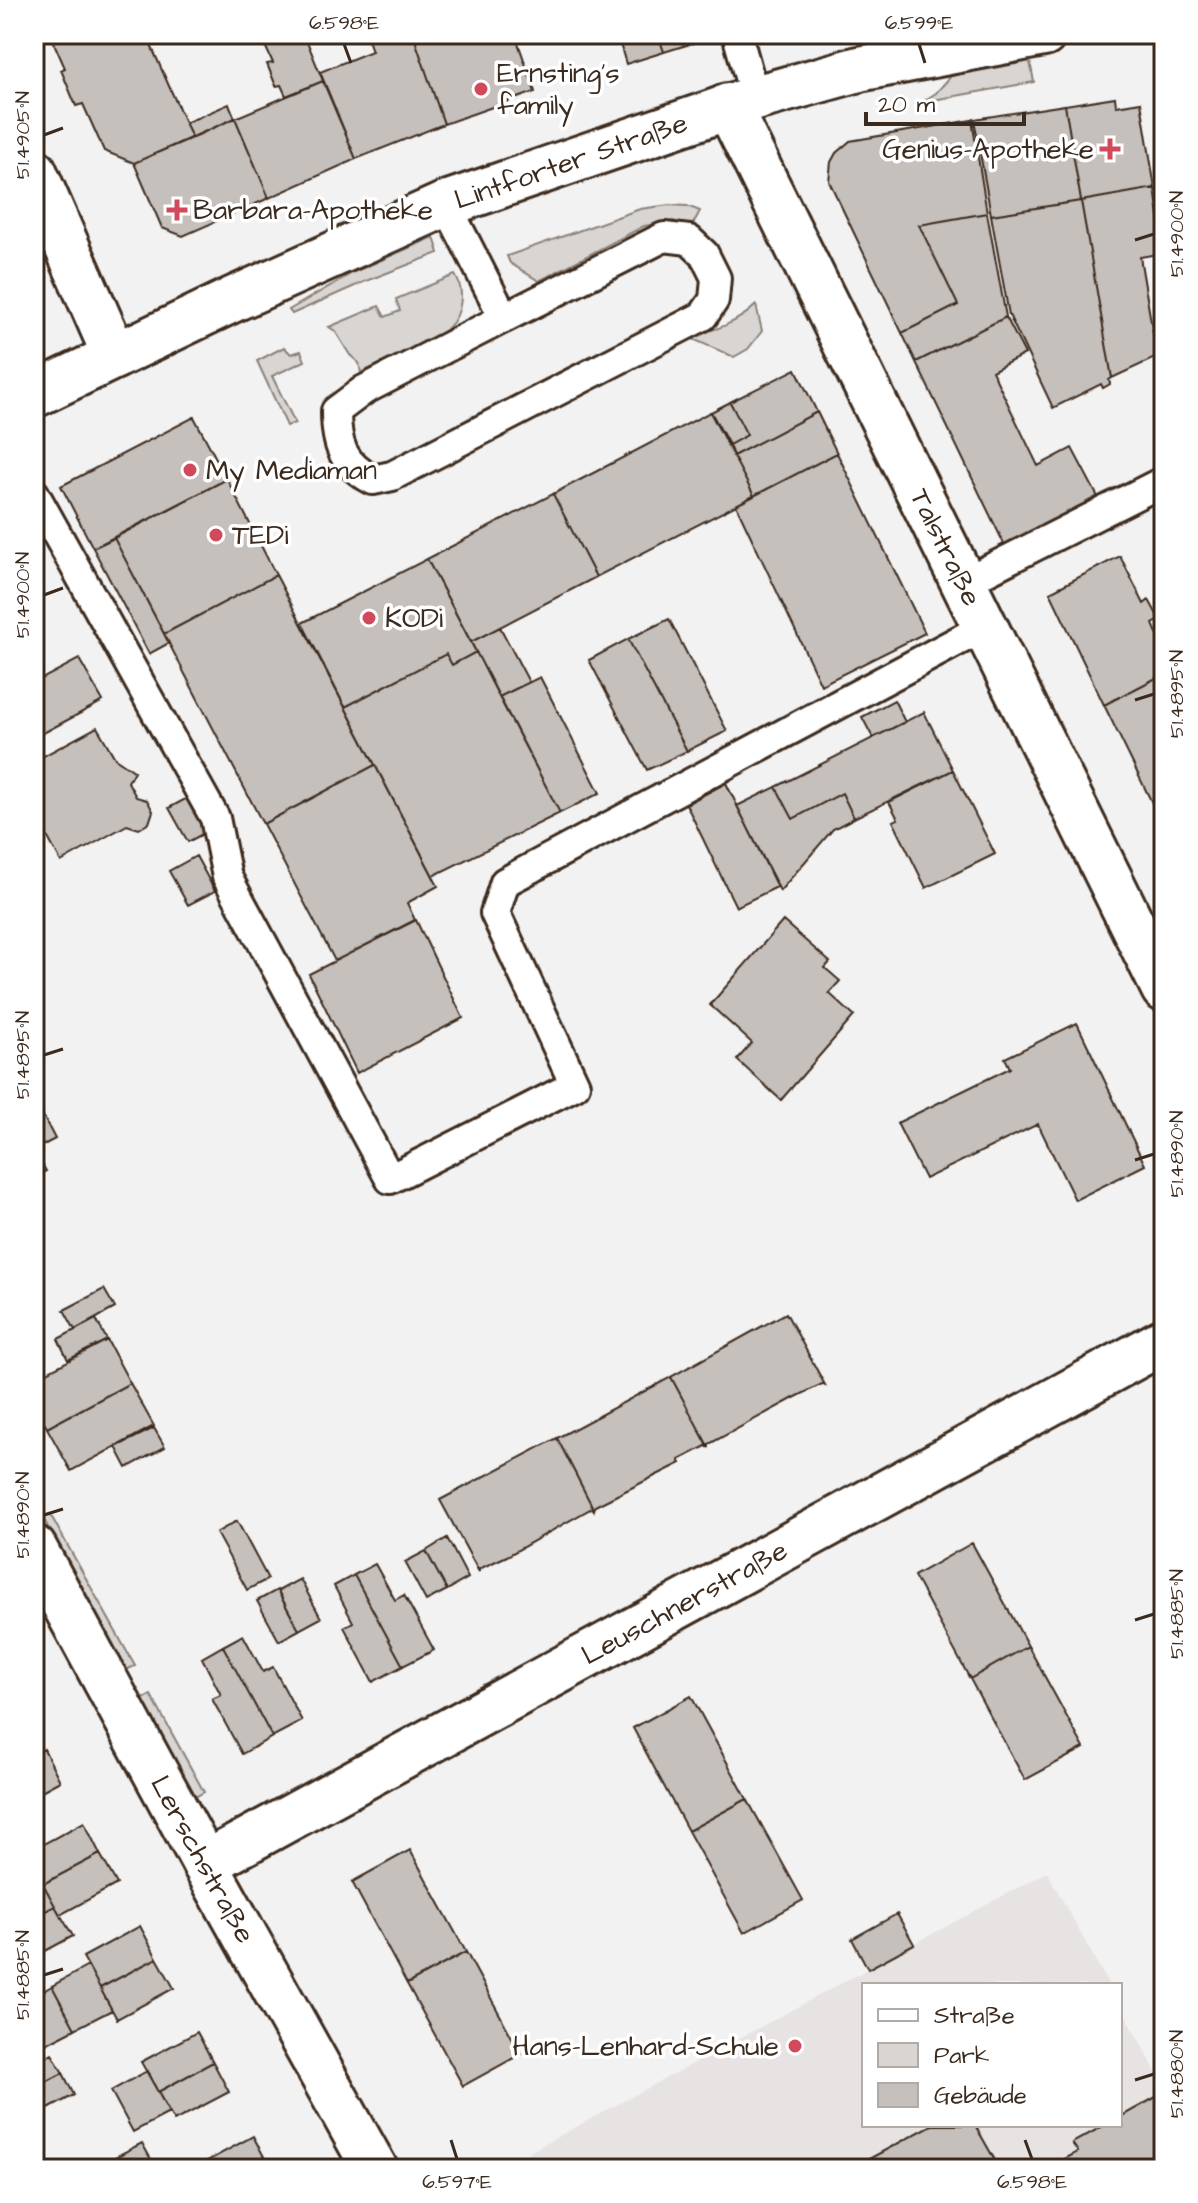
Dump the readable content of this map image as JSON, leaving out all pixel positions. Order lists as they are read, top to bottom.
{
  "streets": {
    "street": [
      "Lintforter Straße",
      "Talstraße",
      "Leuschnerstraße",
      "Lerschstraße"
    ]
  },
  "crossings": [
    ["Lintforter Straße", "Talstraße"],
    ["Leuschnerstraße", "Lerschstraße"]
  ],
  "places": {
    "other": [
      "Ernsting's family",
      "My Mediaman",
      "TEDi",
      "KODi",
      "Hans-Lenhard-Schule"
    ],
    "health": ["Genius-Apotheke", "Barbara-Apotheke"]
  },
  "legend": ["Straße", "Park", "Gebäude"],
  "scale_bar": "20 m",
  "coordinates": [
    "6.598°E",
    "6.599°E",
    "51.4905°N",
    "51.4900°N",
    "51.4895°N",
    "51.4890°N",
    "51.4885°N",
    "51.4880°N",
    "6.597°E"
  ]
}
